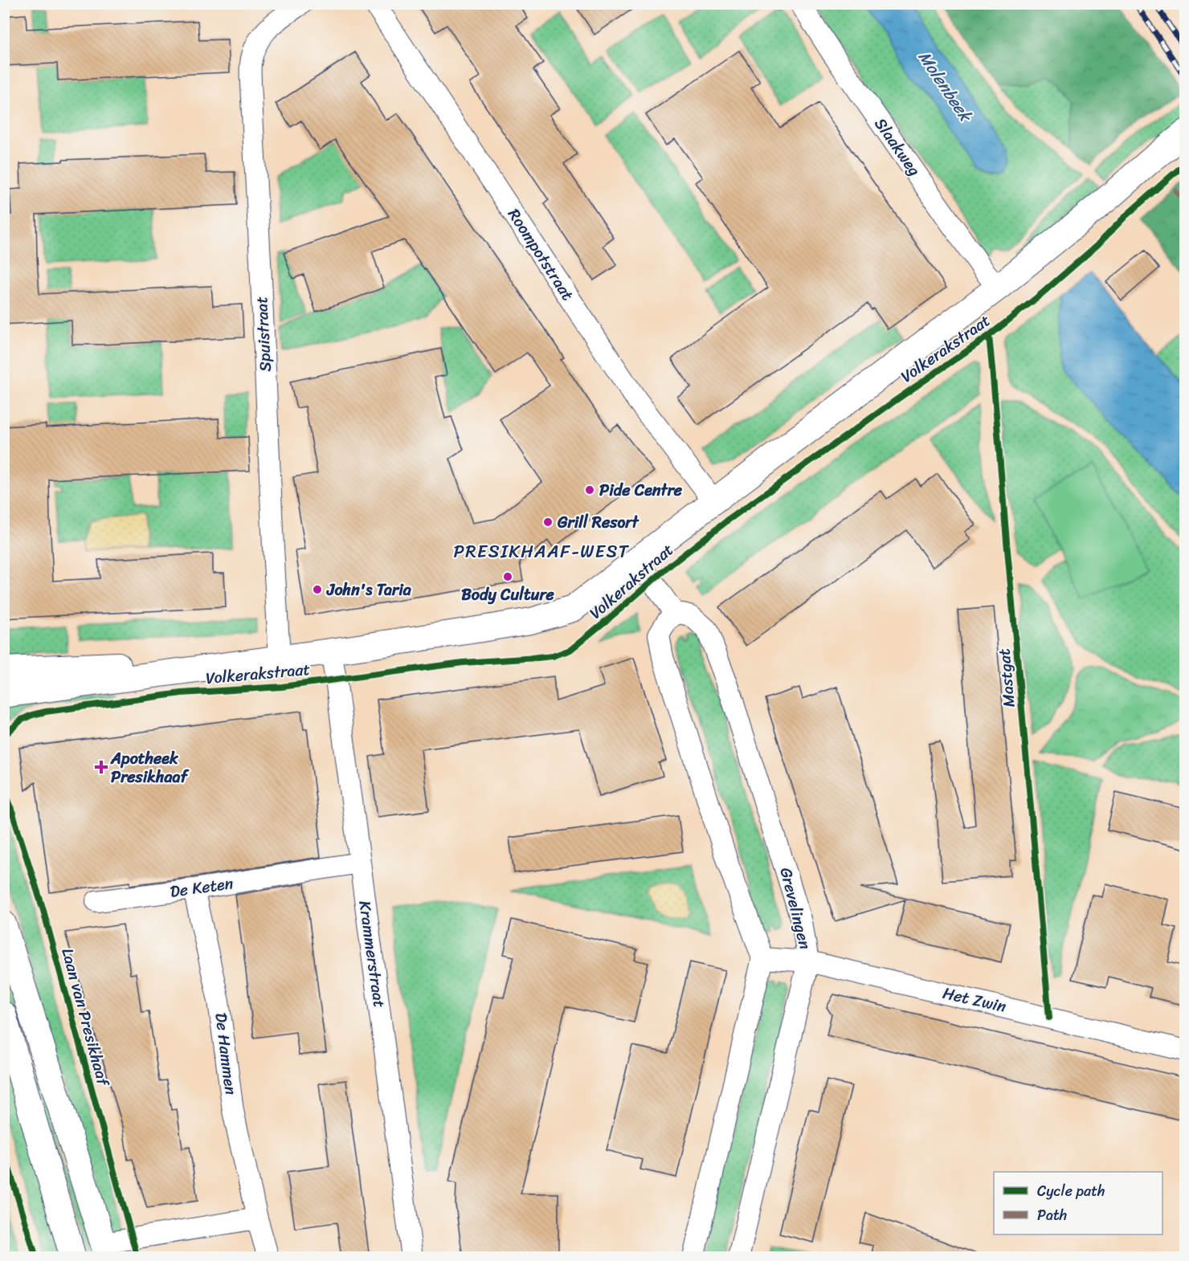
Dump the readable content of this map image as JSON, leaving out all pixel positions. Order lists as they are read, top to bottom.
{
  "streets": {
    "street": [
      "Slaakweg",
      "Roompotstraat",
      "Spuistraat",
      "Volkerakstraat",
      "De Keten",
      "Grevelingen",
      "Krammerstraat",
      "Het Zwin",
      "De Hammen"
    ],
    "cycle path": ["Mastgat", "Laan van Presikhaaf"]
  },
  "crossings": [
    ["Slaakweg", "Volkerakstraat"],
    ["Roompotstraat", "Volkerakstraat"],
    ["Spuistraat", "Volkerakstraat"],
    ["Volkerakstraat", "Krammerstraat"],
    ["De Keten", "Krammerstraat"],
    ["De Keten", "De Hammen"],
    ["Grevelingen", "Het Zwin"]
  ],
  "districts": ["PRESIKHAAF-WEST"],
  "water": ["Molenbeek"],
  "places": {
    "other": [
      "Pide Centre",
      "Grill Resort",
      "Body Culture",
      "John's Taria"
    ],
    "health": ["Apotheek Presikhaaf"]
  },
  "legend": ["Cycle path", "Path"]
}
